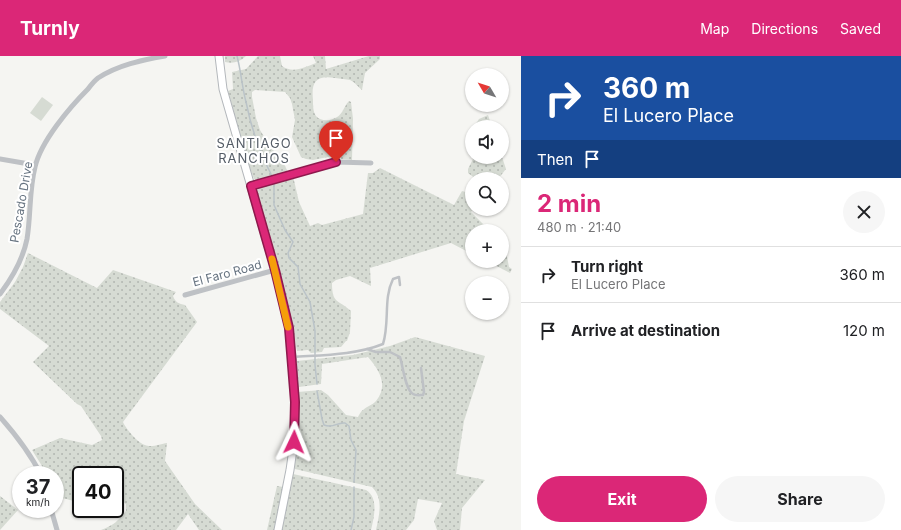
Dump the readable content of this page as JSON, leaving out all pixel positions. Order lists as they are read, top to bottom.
{
  "streets": {
    "street": ["Pescado Drive", "El Faro Road"]
  },
  "districts": ["SANTIAGO RANCHOS"],
  "north": "top left",
  "page": {
    "header": "Turnly",
    "nav": ["Map", "Directions", "Saved"],
    "turn": ["360 m", "El Lucero Place"],
    "map_buttons": ["+", "−"],
    "then": "Then",
    "heading": ["2 min", "480 m · 21:40"],
    "list": [
      {
        "name": "Turn right",
        "note": "El Lucero Place",
        "value": "360 m"
      },
      {
        "name": "Arrive at destination",
        "value": "120 m"
      }
    ],
    "speed": "37 km/h",
    "limit": "40",
    "buttons": ["Exit", "Share"]
  }
}
